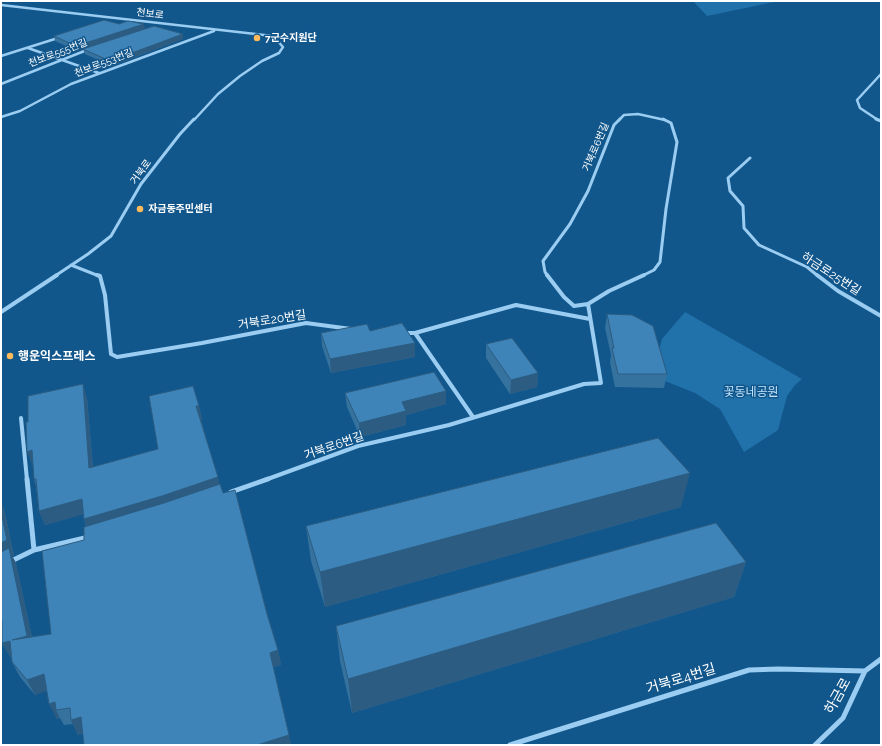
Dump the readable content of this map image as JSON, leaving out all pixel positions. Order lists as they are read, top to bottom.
{
  "streets": {
    "street": [
      "천보로",
      "천보로555번길",
      "천보로553번길",
      "거북로6번길",
      "거북로",
      "하금로25번길",
      "거북로20번길",
      "거북로4번길",
      "하금로"
    ]
  },
  "crossings": [
    ["천보로", "천보로553번길"],
    ["천보로", "거북로"],
    ["거북로", "거북로20번길"],
    ["거북로4번길", "하금로"]
  ],
  "parks": ["꽃동네공원"],
  "places": ["7군수지원단", "자금동주민센터", "행운익스프레스"]
}
